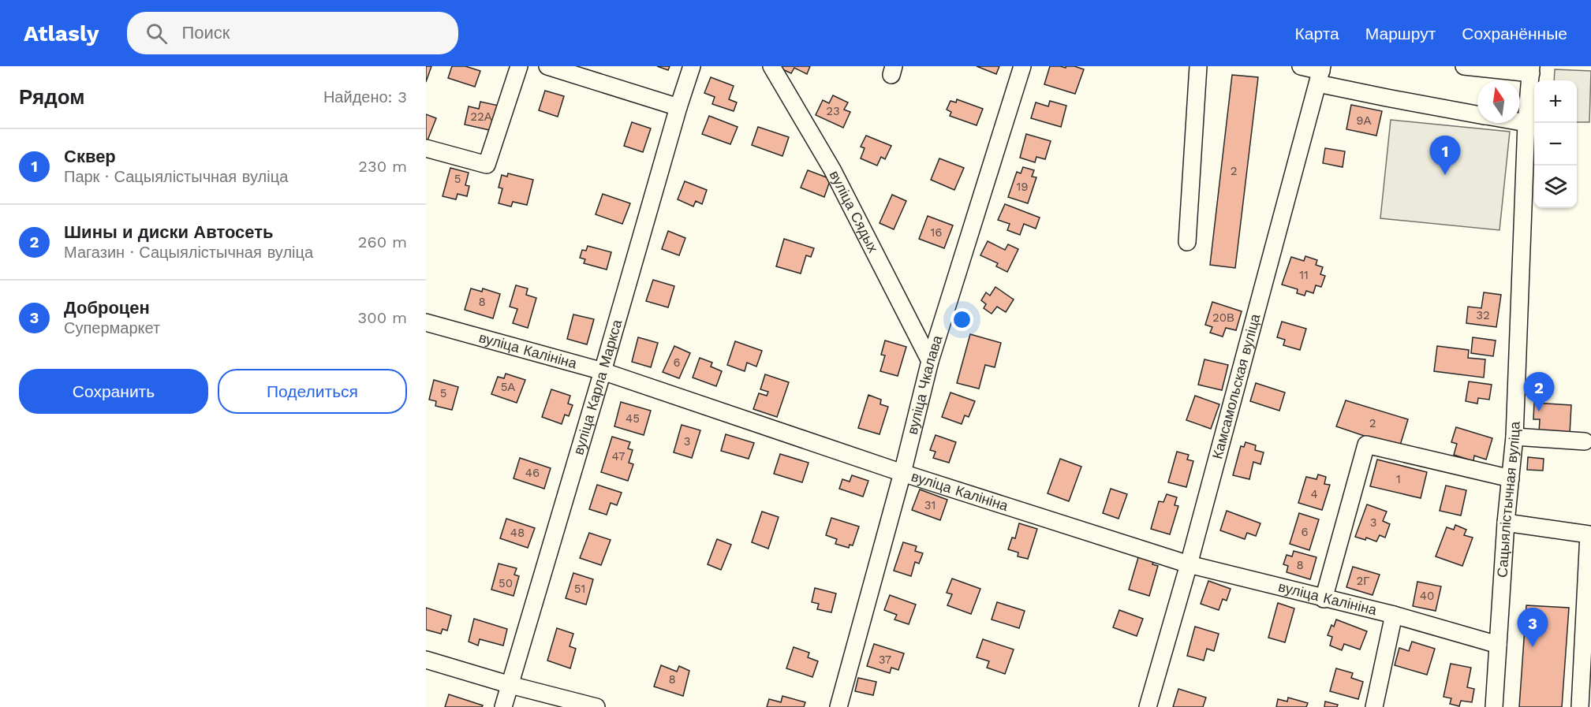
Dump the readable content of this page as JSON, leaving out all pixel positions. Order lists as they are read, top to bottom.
{
  "streets": {
    "street": [
      "вуліца Сядых",
      "вуліца Калініна",
      "вуліца Чкалава",
      "вуліца Карла Маркса",
      "Камсамольская вуліца",
      "Сацыялістычная вуліца"
    ]
  },
  "crossings": [
    ["вуліца Сядых", "вуліца Чкалава"],
    ["вуліца Калініна", "вуліца Чкалава"],
    ["вуліца Калініна", "вуліца Карла Маркса"],
    ["вуліца Калініна", "Камсамольская вуліца"],
    ["вуліца Калініна", "Сацыялістычная вуліца"]
  ],
  "house_numbers": [
    "23",
    "22А",
    "9А",
    "2",
    "5",
    "19",
    "16",
    "11",
    "8",
    "32",
    "20В",
    "6",
    "5А",
    "5",
    "45",
    "2",
    "3",
    "47",
    "46",
    "1",
    "4",
    "31",
    "3",
    "6",
    "48",
    "8",
    "2Г",
    "50",
    "51",
    "40",
    "37",
    "8"
  ],
  "north": "top",
  "page": {
    "header": "Atlasly",
    "search": "Поиск",
    "nav": ["Карта", "Маршрут", "Сохранённые"],
    "heading": ["Рядом", "Найдено: 3"],
    "map_buttons": ["+", "−"],
    "list": [
      {
        "mark": "1",
        "name": "Сквер",
        "note": "Парк · Сацыялістычная вуліца",
        "value": "230 m"
      },
      {
        "mark": "2",
        "name": "Шины и диски Автосеть",
        "note": "Магазин · Сацыялістычная вуліца",
        "value": "260 m"
      },
      {
        "mark": "3",
        "name": "Доброцен",
        "note": "Супермаркет",
        "value": "300 m"
      }
    ],
    "pins": ["1", "2", "3"],
    "buttons": ["Сохранить", "Поделиться"]
  }
}
